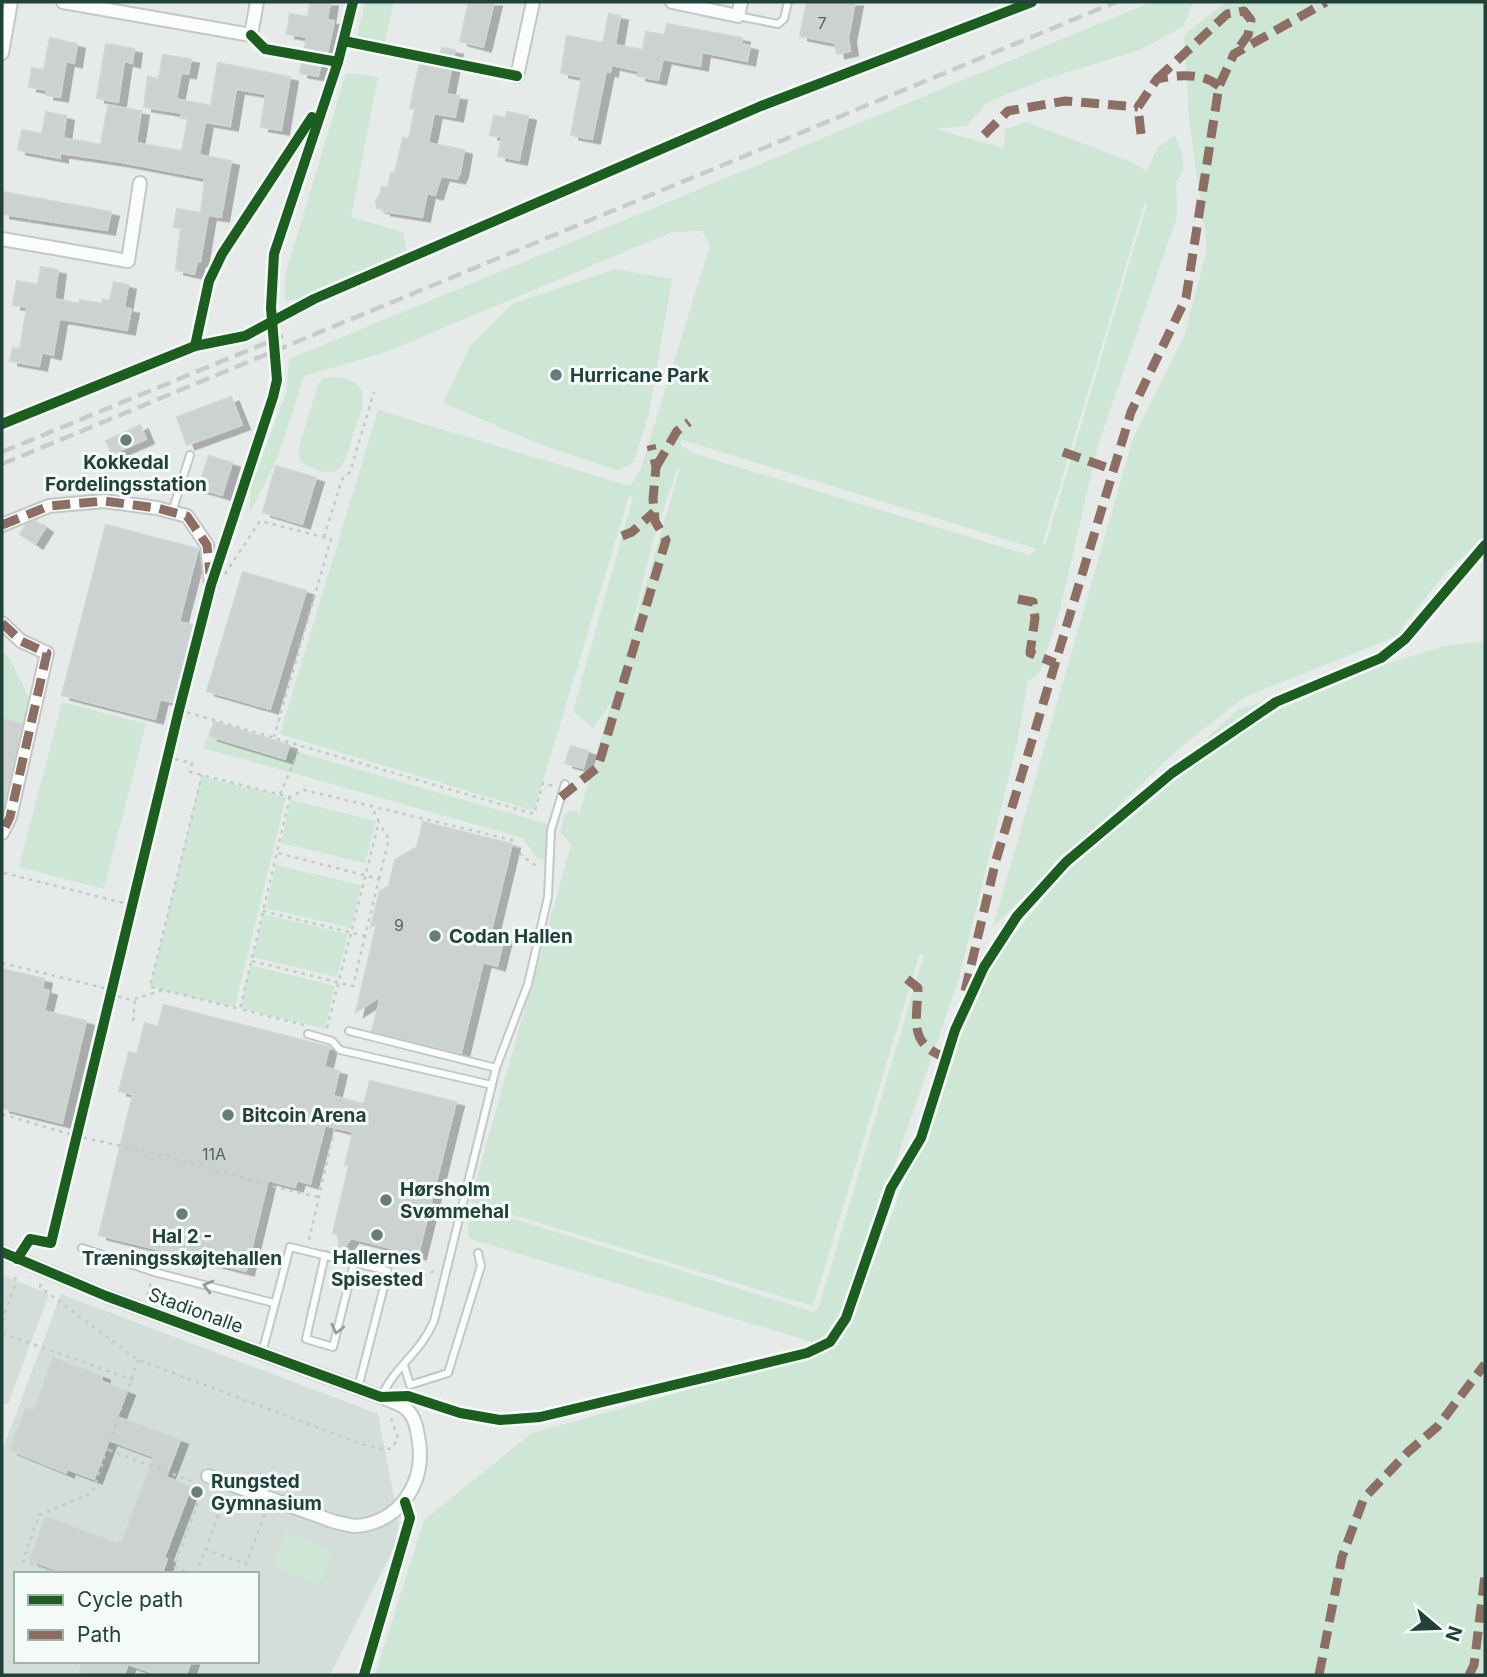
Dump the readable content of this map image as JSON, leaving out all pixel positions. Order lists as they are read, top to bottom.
{
  "streets": {
    "street": ["Stadionalle"]
  },
  "places": [
    "Hurricane Park",
    "Kokkedal Fordelingsstation",
    "Codan Hallen",
    "Bitcoin Arena",
    "Hørsholm Svømmehal",
    "Hal 2 - Træningsskøjtehallen",
    "Hallernes Spisested",
    "Rungsted Gymnasium"
  ],
  "house_numbers": ["7", "9", "11A"],
  "legend": ["Cycle path", "Path"],
  "north": "right"
}
